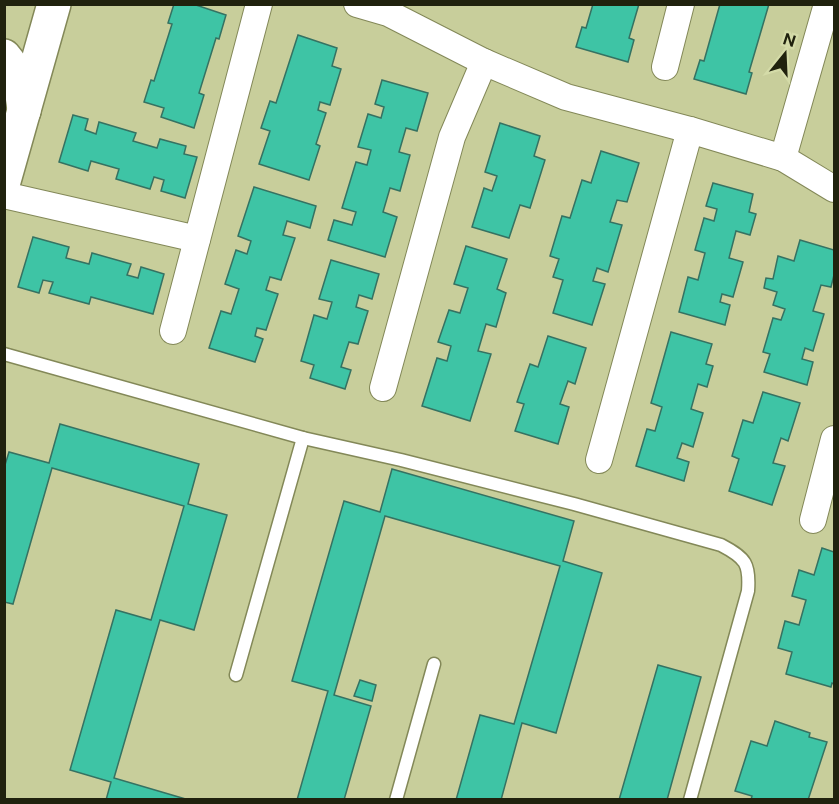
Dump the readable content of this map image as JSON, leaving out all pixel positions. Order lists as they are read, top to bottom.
{
  "north": "top"
}
